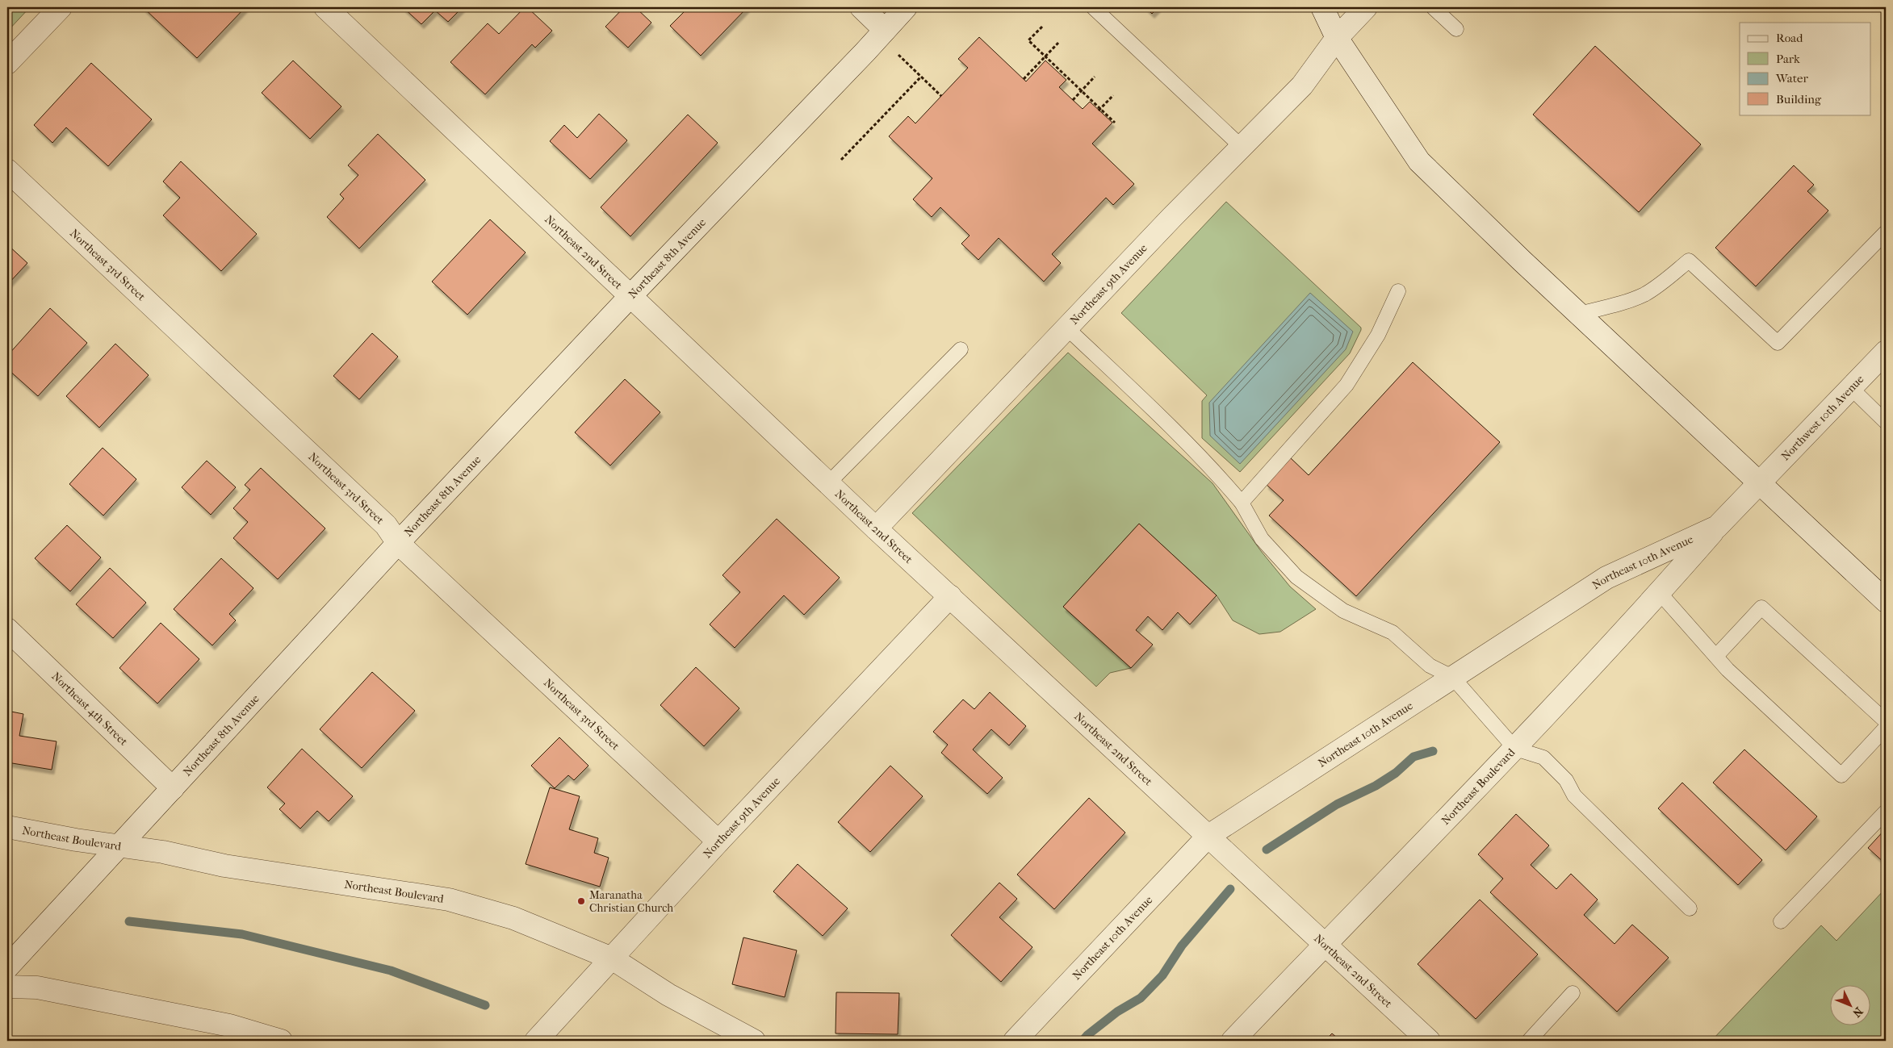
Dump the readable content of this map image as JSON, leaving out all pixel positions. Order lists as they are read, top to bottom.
{
  "streets": {
    "street": [
      "Northeast 2nd Street",
      "Northeast 8th Avenue",
      "Northeast 3rd Street",
      "Northeast 9th Avenue",
      "Northwest 10th Avenue",
      "Northeast 10th Avenue",
      "Northeast 4th Street",
      "Northeast Boulevard"
    ]
  },
  "crossings": [
    ["Northeast 2nd Street", "Northeast 8th Avenue"],
    ["Northeast 2nd Street", "Northeast 9th Avenue"],
    ["Northeast 2nd Street", "Northeast 10th Avenue"],
    ["Northeast 2nd Street", "Northeast Boulevard"],
    ["Northeast 8th Avenue", "Northeast 3rd Street"],
    ["Northeast 8th Avenue", "Northeast 4th Street"],
    ["Northeast 8th Avenue", "Northeast Boulevard"],
    ["Northeast 3rd Street", "Northeast 9th Avenue"],
    ["Northeast 9th Avenue", "Northeast Boulevard"],
    ["Northwest 10th Avenue", "Northeast 10th Avenue"],
    ["Northeast 10th Avenue", "Northeast Boulevard"]
  ],
  "places": ["Maranatha Christian Church"],
  "legend": [
    "Road",
    "Park",
    "Water",
    "Building"
  ],
  "north": "bottom right"
}
